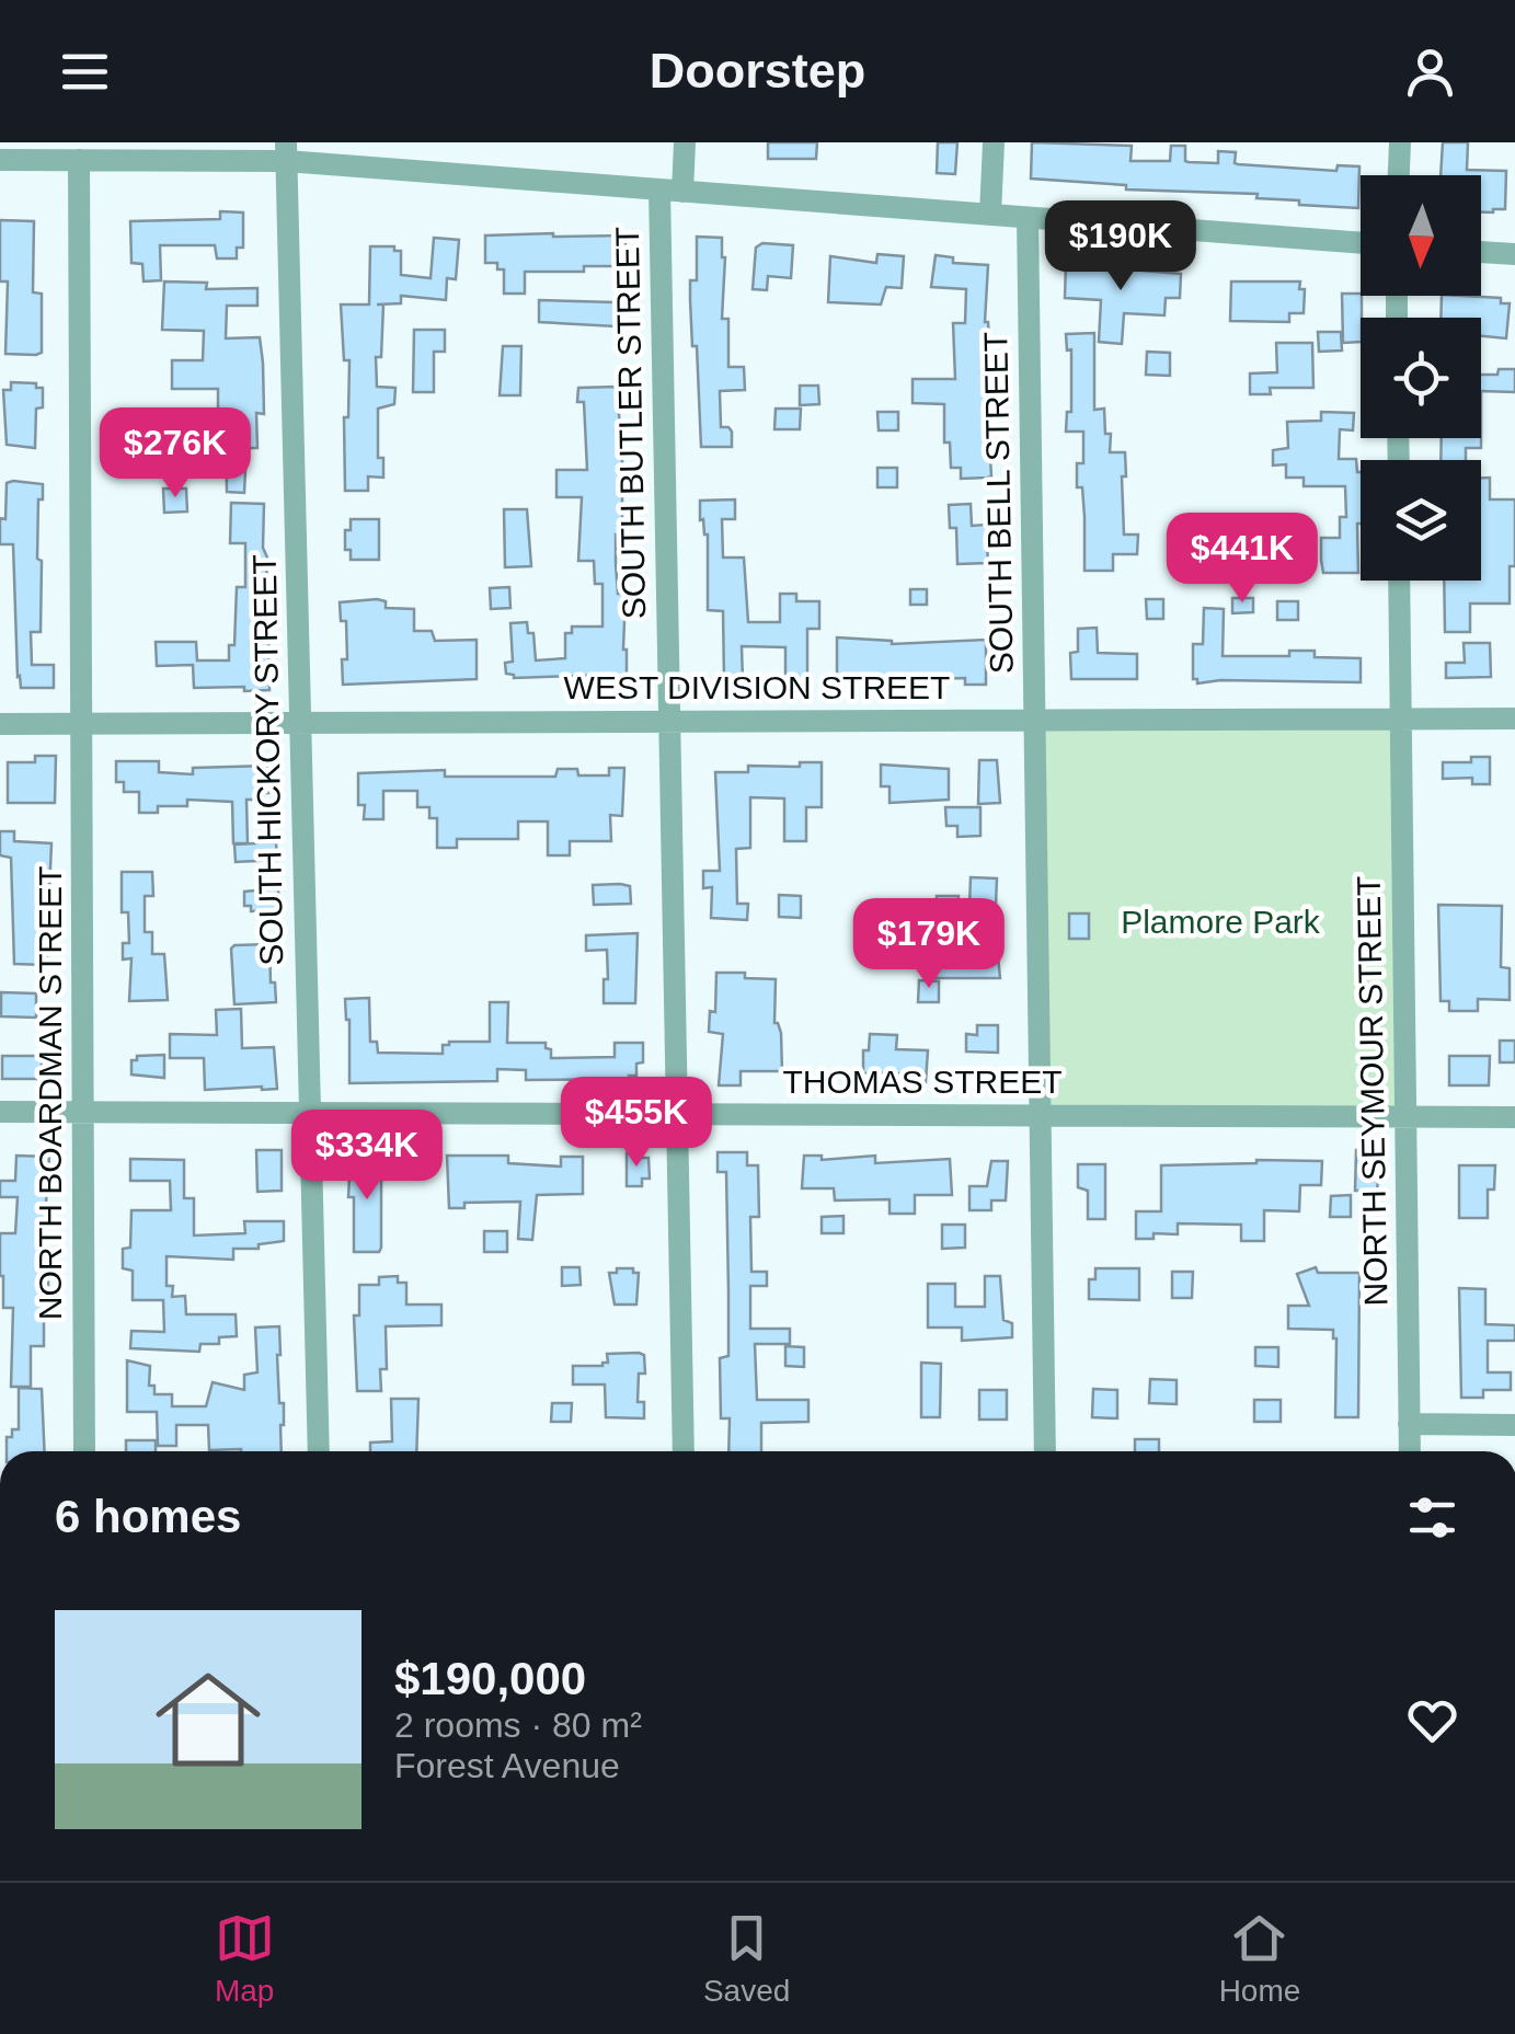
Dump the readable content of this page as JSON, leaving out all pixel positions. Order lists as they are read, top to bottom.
{
  "streets": {
    "street": [
      "SOUTH BUTLER STREET",
      "SOUTH BELL STREET",
      "WEST DIVISION STREET",
      "SOUTH HICKORY STREET",
      "THOMAS STREET",
      "NORTH SEYMOUR STREET",
      "NORTH BOARDMAN STREET"
    ]
  },
  "crossings": [
    ["SOUTH BUTLER STREET", "WEST DIVISION STREET"],
    ["SOUTH BUTLER STREET", "THOMAS STREET"],
    ["SOUTH BELL STREET", "WEST DIVISION STREET"],
    ["SOUTH BELL STREET", "THOMAS STREET"],
    ["WEST DIVISION STREET", "SOUTH HICKORY STREET"],
    ["WEST DIVISION STREET", "NORTH SEYMOUR STREET"],
    ["WEST DIVISION STREET", "NORTH BOARDMAN STREET"],
    ["SOUTH HICKORY STREET", "THOMAS STREET"],
    ["THOMAS STREET", "NORTH SEYMOUR STREET"],
    ["THOMAS STREET", "NORTH BOARDMAN STREET"]
  ],
  "parks": ["Plamore Park"],
  "north": "bottom",
  "page": {
    "header": "Doorstep",
    "price": [
      "$190K",
      "$276K",
      "$441K",
      "$179K",
      "$455K",
      "$334K"
    ],
    "heading": "6 homes",
    "list": [
      {
        "name": "$190,000",
        "note": "2 rooms · 80 m² · Forest Avenue"
      }
    ],
    "tabs": ["Map", "Saved", "Home"]
  }
}
